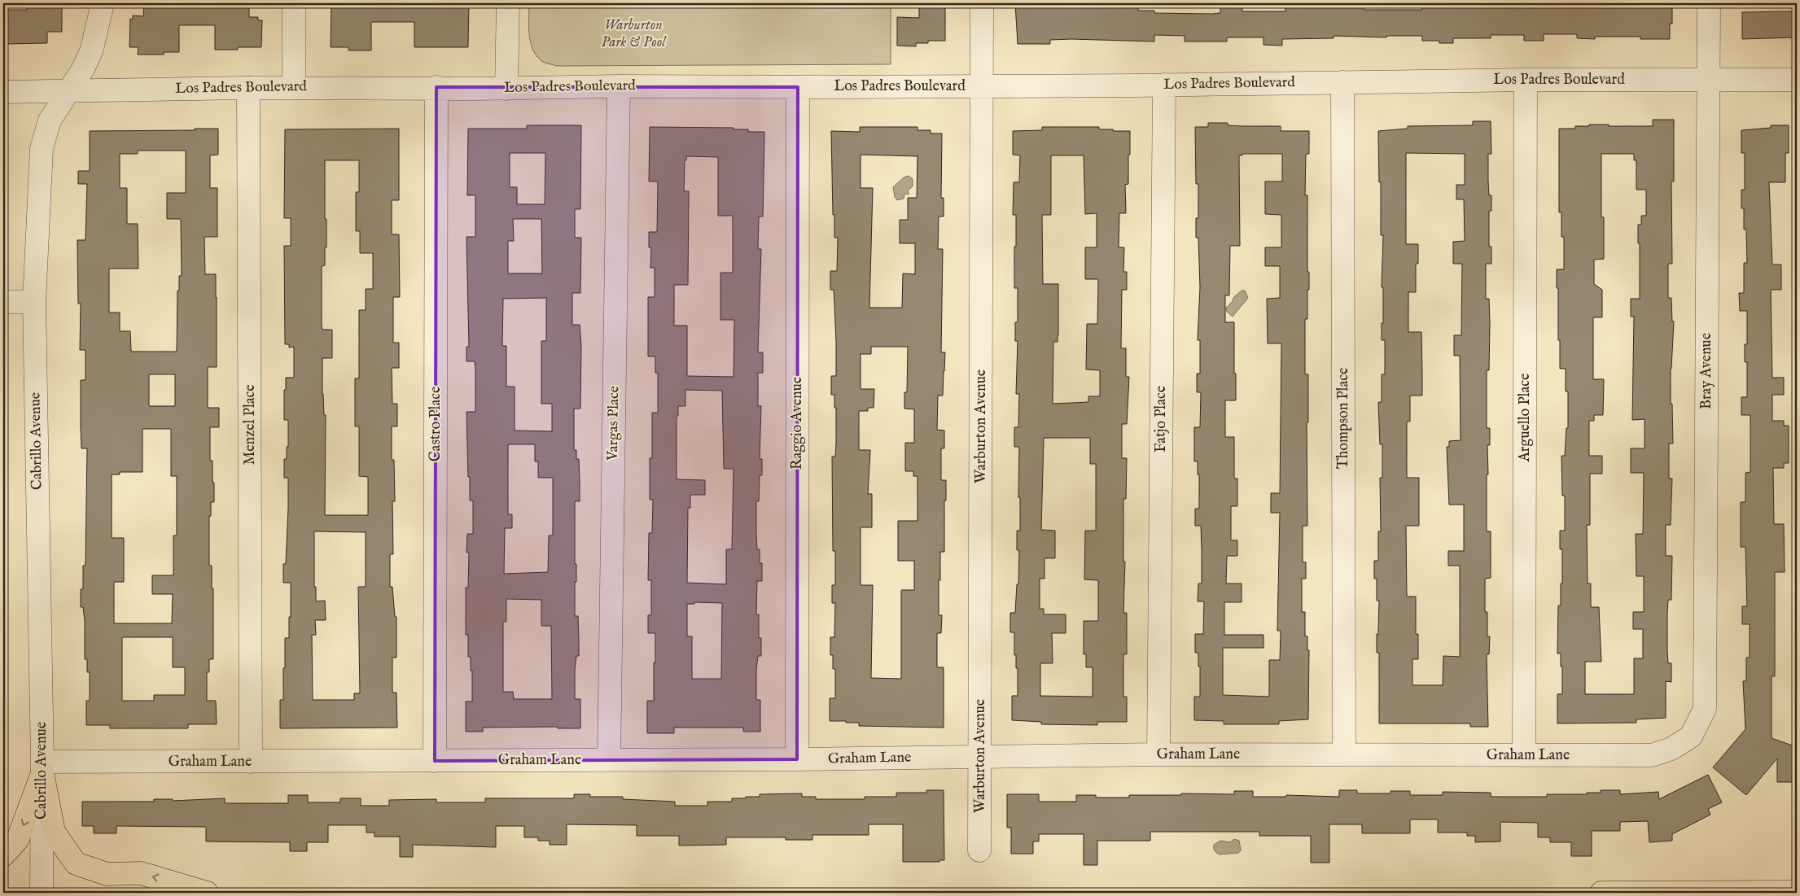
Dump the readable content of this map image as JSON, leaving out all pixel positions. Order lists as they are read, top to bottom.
{
  "streets": {
    "street": [
      "Los Padres Boulevard",
      "Bray Avenue",
      "Arguello Place",
      "Thompson Place",
      "Fatjo Place",
      "Vargas Place",
      "Raggio Avenue",
      "Castro Place",
      "Menzel Place",
      "Warburton Avenue",
      "Cabrillo Avenue",
      "Graham Lane"
    ]
  },
  "crossings": [
    ["Los Padres Boulevard", "Bray Avenue"],
    ["Los Padres Boulevard", "Arguello Place"],
    ["Los Padres Boulevard", "Thompson Place"],
    ["Los Padres Boulevard", "Fatjo Place"],
    ["Los Padres Boulevard", "Vargas Place"],
    ["Los Padres Boulevard", "Raggio Avenue"],
    ["Los Padres Boulevard", "Castro Place"],
    ["Los Padres Boulevard", "Menzel Place"],
    ["Los Padres Boulevard", "Warburton Avenue"],
    ["Los Padres Boulevard", "Cabrillo Avenue"],
    ["Bray Avenue", "Graham Lane"],
    ["Arguello Place", "Graham Lane"],
    ["Thompson Place", "Graham Lane"],
    ["Fatjo Place", "Graham Lane"],
    ["Vargas Place", "Graham Lane"],
    ["Raggio Avenue", "Graham Lane"],
    ["Castro Place", "Graham Lane"],
    ["Menzel Place", "Graham Lane"],
    ["Warburton Avenue", "Graham Lane"],
    ["Cabrillo Avenue", "Graham Lane"]
  ],
  "parks": ["Warburton Park & Pool"]
}
